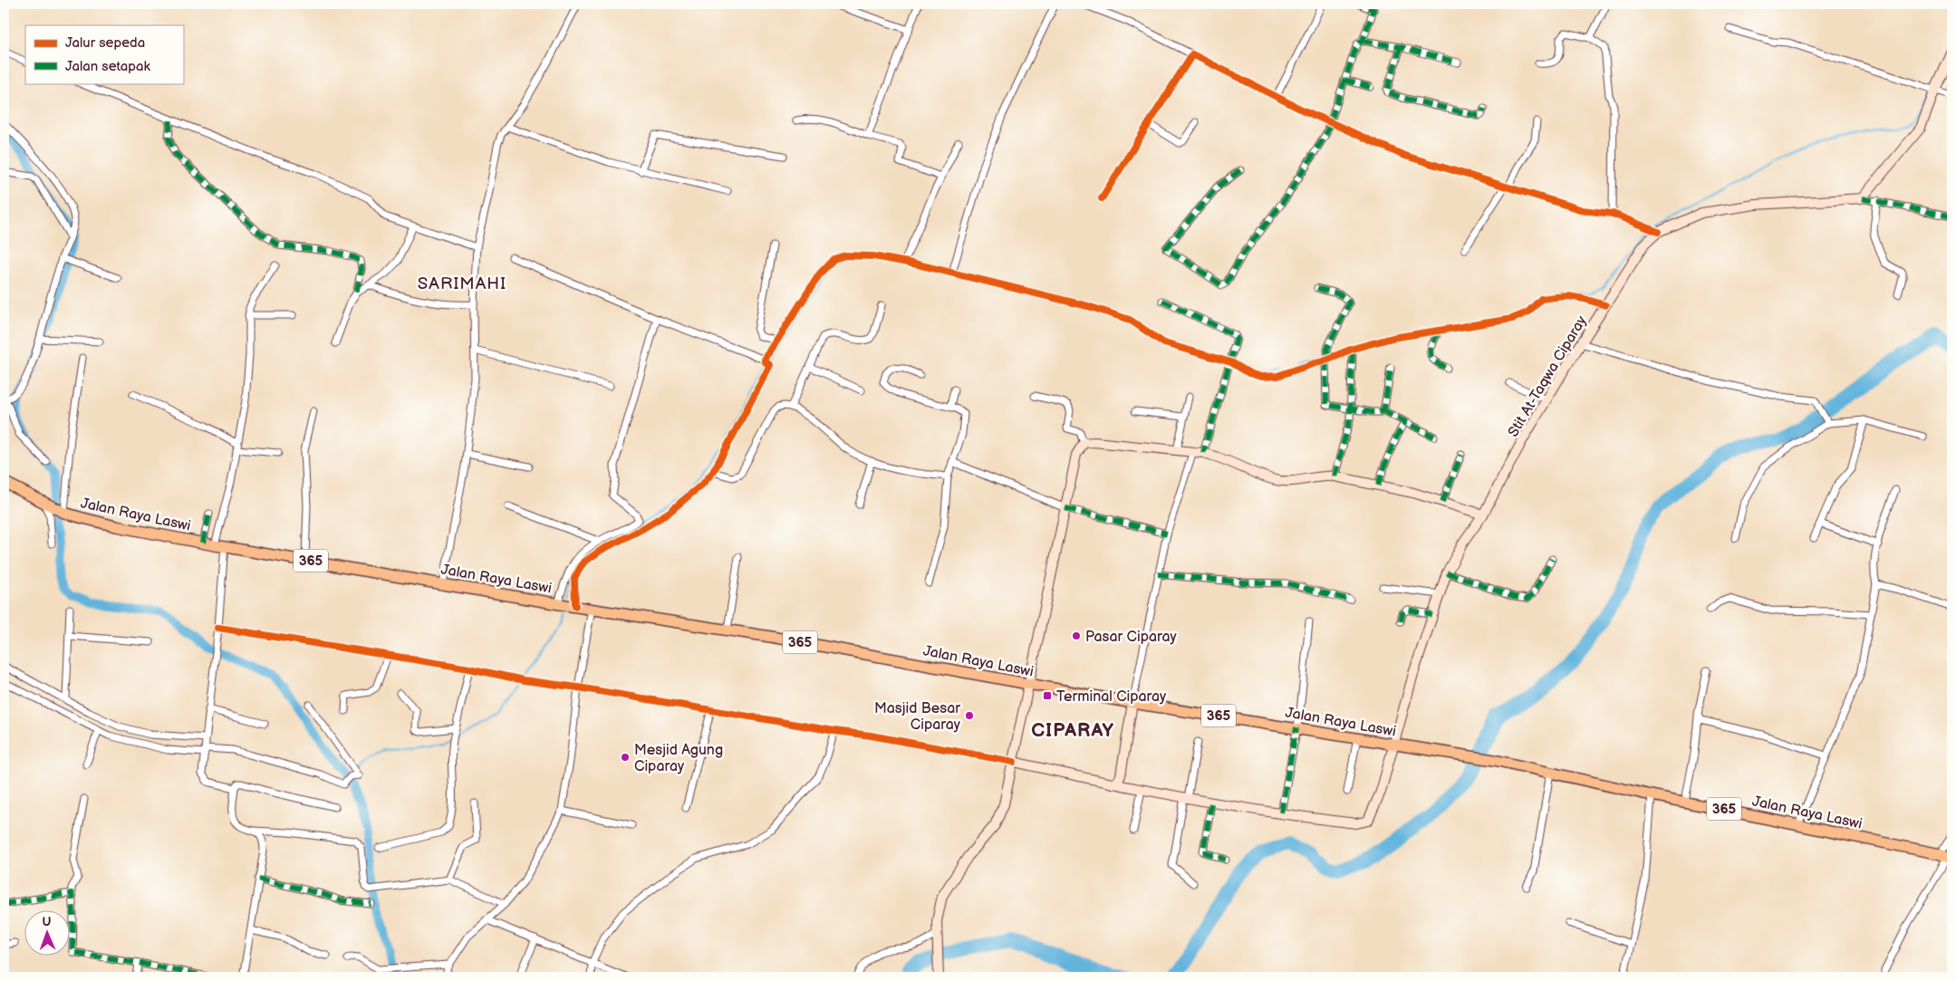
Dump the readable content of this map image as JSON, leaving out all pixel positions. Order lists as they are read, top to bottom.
{
  "streets": {
    "main road": ["Stit At-Taqwa Ciparay", "Jalan Raya Laswi", "365"]
  },
  "crossings": [
    ["Stit At-Taqwa Ciparay", "Jalan Raya Laswi"]
  ],
  "districts": ["SARIMAHI", "CIPARAY"],
  "places": {
    "other": ["Pasar Ciparay", "Masjid Besar Ciparay", "Mesjid Agung Ciparay"],
    "transit": ["Terminal Ciparay"]
  },
  "legend": ["Jalur sepeda", "Jalan setapak"],
  "north": "top"
}
